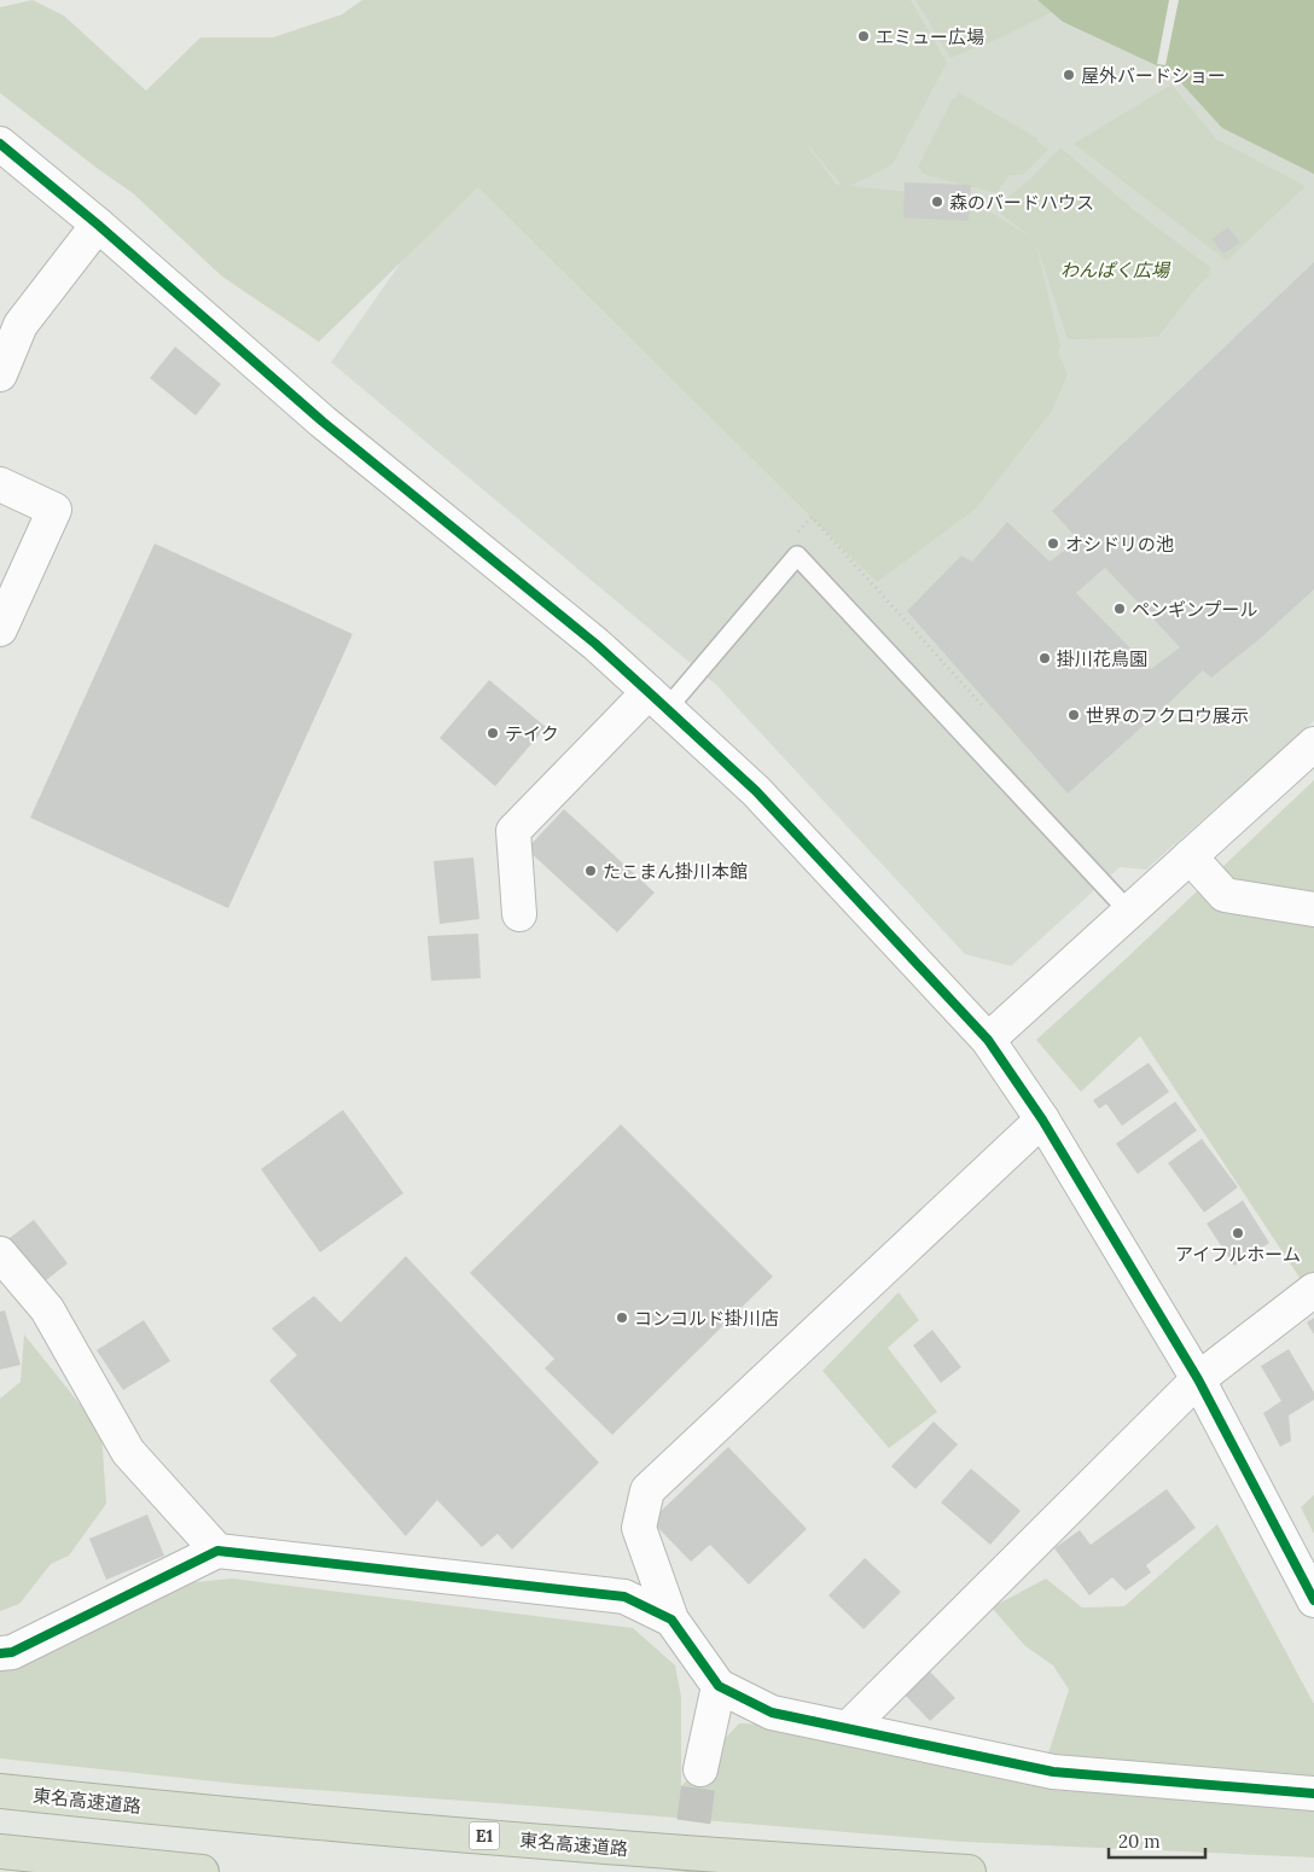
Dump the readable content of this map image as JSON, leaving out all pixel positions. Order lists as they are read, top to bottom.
{
  "streets": {
    "highway": ["東名高速道路", "E1"]
  },
  "parks": ["わんぱく広場"],
  "places": [
    "エミュー広場",
    "屋外バードショー",
    "森のバードハウス",
    "オシドリの池",
    "ペンギンプール",
    "掛川花鳥園",
    "世界のフクロウ展示",
    "テイク",
    "たこまん掛川本館",
    "アイフルホーム",
    "コンコルド掛川店"
  ],
  "scale_bar": "20 m"
}
